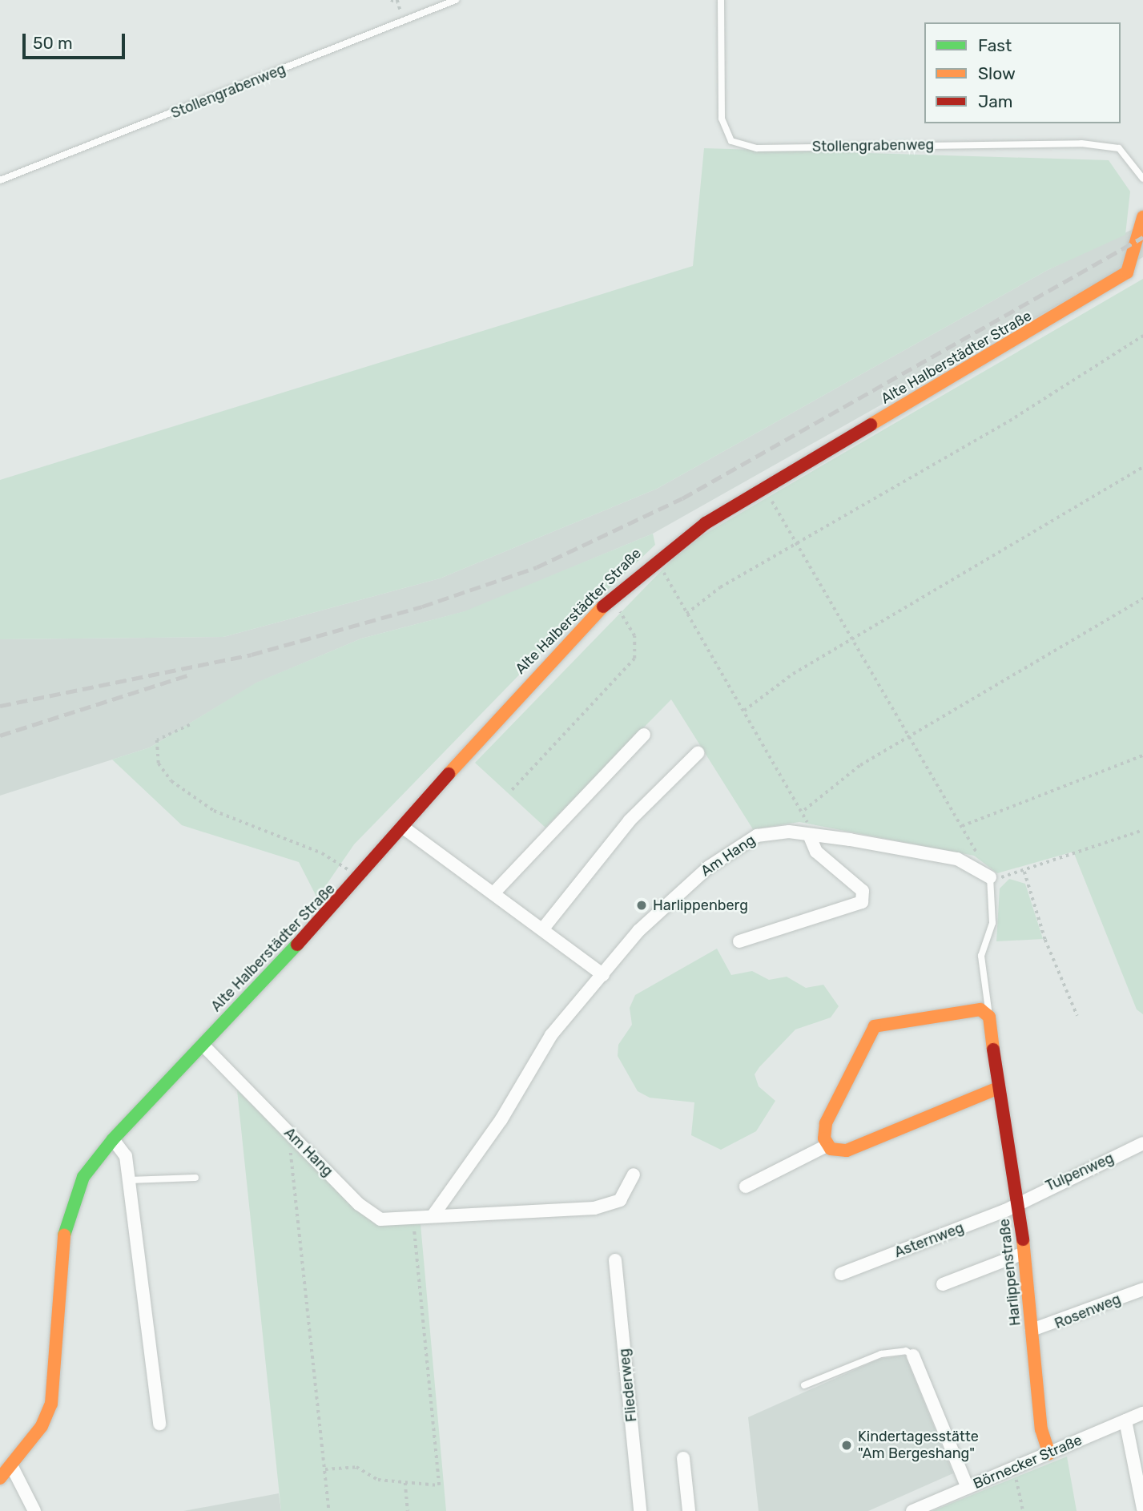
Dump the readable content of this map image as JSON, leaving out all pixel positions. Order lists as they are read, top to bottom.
{
  "streets": {
    "street": [
      "Alte Halberstädter Straße",
      "Am Hang",
      "Tulpenweg",
      "Asternweg",
      "Harlippenstraße",
      "Rosenweg",
      "Fliederweg",
      "Börnecker Straße"
    ],
    "lane": ["Stollengrabenweg"]
  },
  "crossings": [
    ["Alte Halberstädter Straße", "Am Hang"],
    ["Tulpenweg", "Asternweg"],
    ["Tulpenweg", "Harlippenstraße"],
    ["Asternweg", "Harlippenstraße"],
    ["Harlippenstraße", "Rosenweg"],
    ["Harlippenstraße", "Börnecker Straße"]
  ],
  "places": ["Harlippenberg", "Kindertagesstätte \"Am Bergeshang\""],
  "legend": ["Fast", "Slow", "Jam"],
  "scale_bar": "50 m"
}
